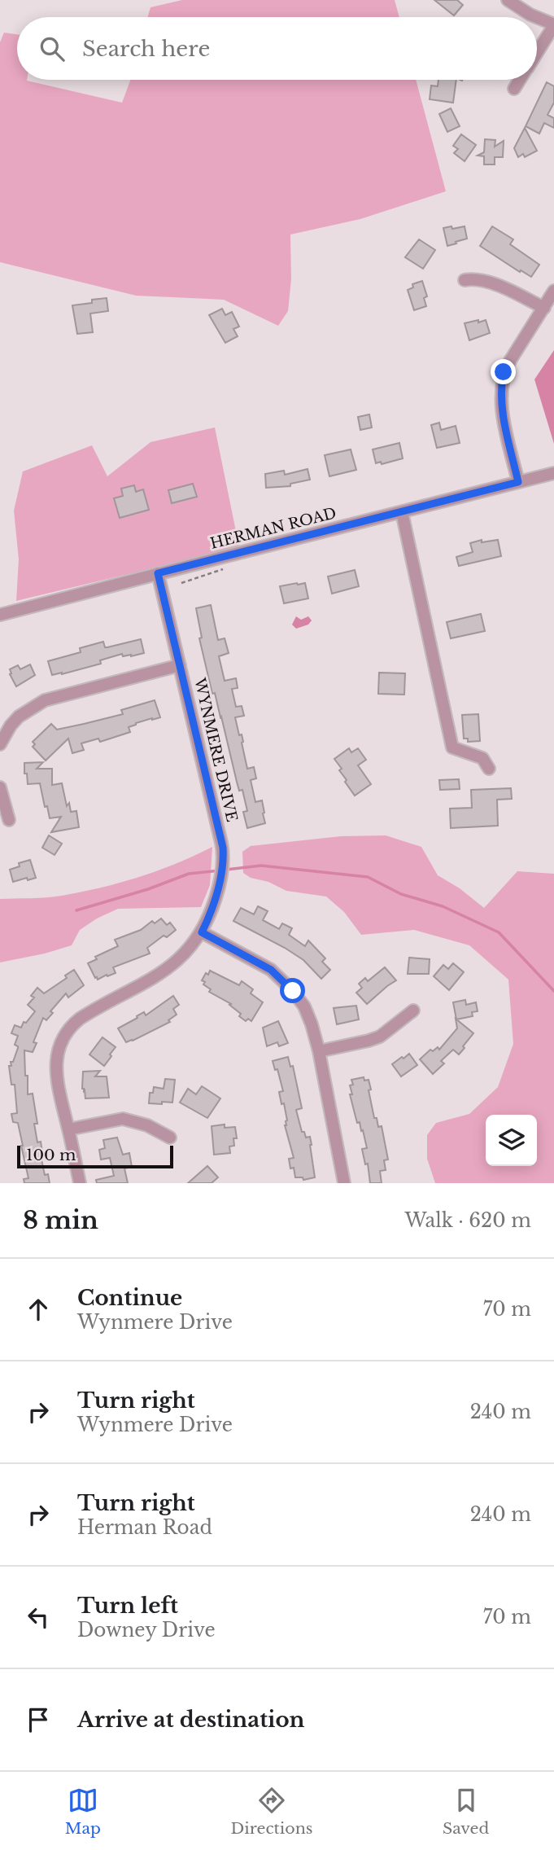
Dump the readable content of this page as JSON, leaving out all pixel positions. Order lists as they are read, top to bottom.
{
  "streets": {
    "street": ["HERMAN ROAD", "WYNMERE DRIVE"]
  },
  "crossings": [
    ["HERMAN ROAD", "WYNMERE DRIVE"]
  ],
  "scale_bar": "100 m",
  "page": {
    "search": "Search here",
    "scale": "100 m",
    "heading": ["8 min", "Walk · 620 m"],
    "list": [
      ["Continue", "Wynmere Drive", "70 m"],
      ["Turn right", "Wynmere Drive", "240 m"],
      ["Turn right", "Herman Road", "240 m"],
      ["Turn left", "Downey Drive", "70 m"],
      "Arrive at destination"
    ],
    "nav": ["Map", "Directions", "Saved"]
  }
}
